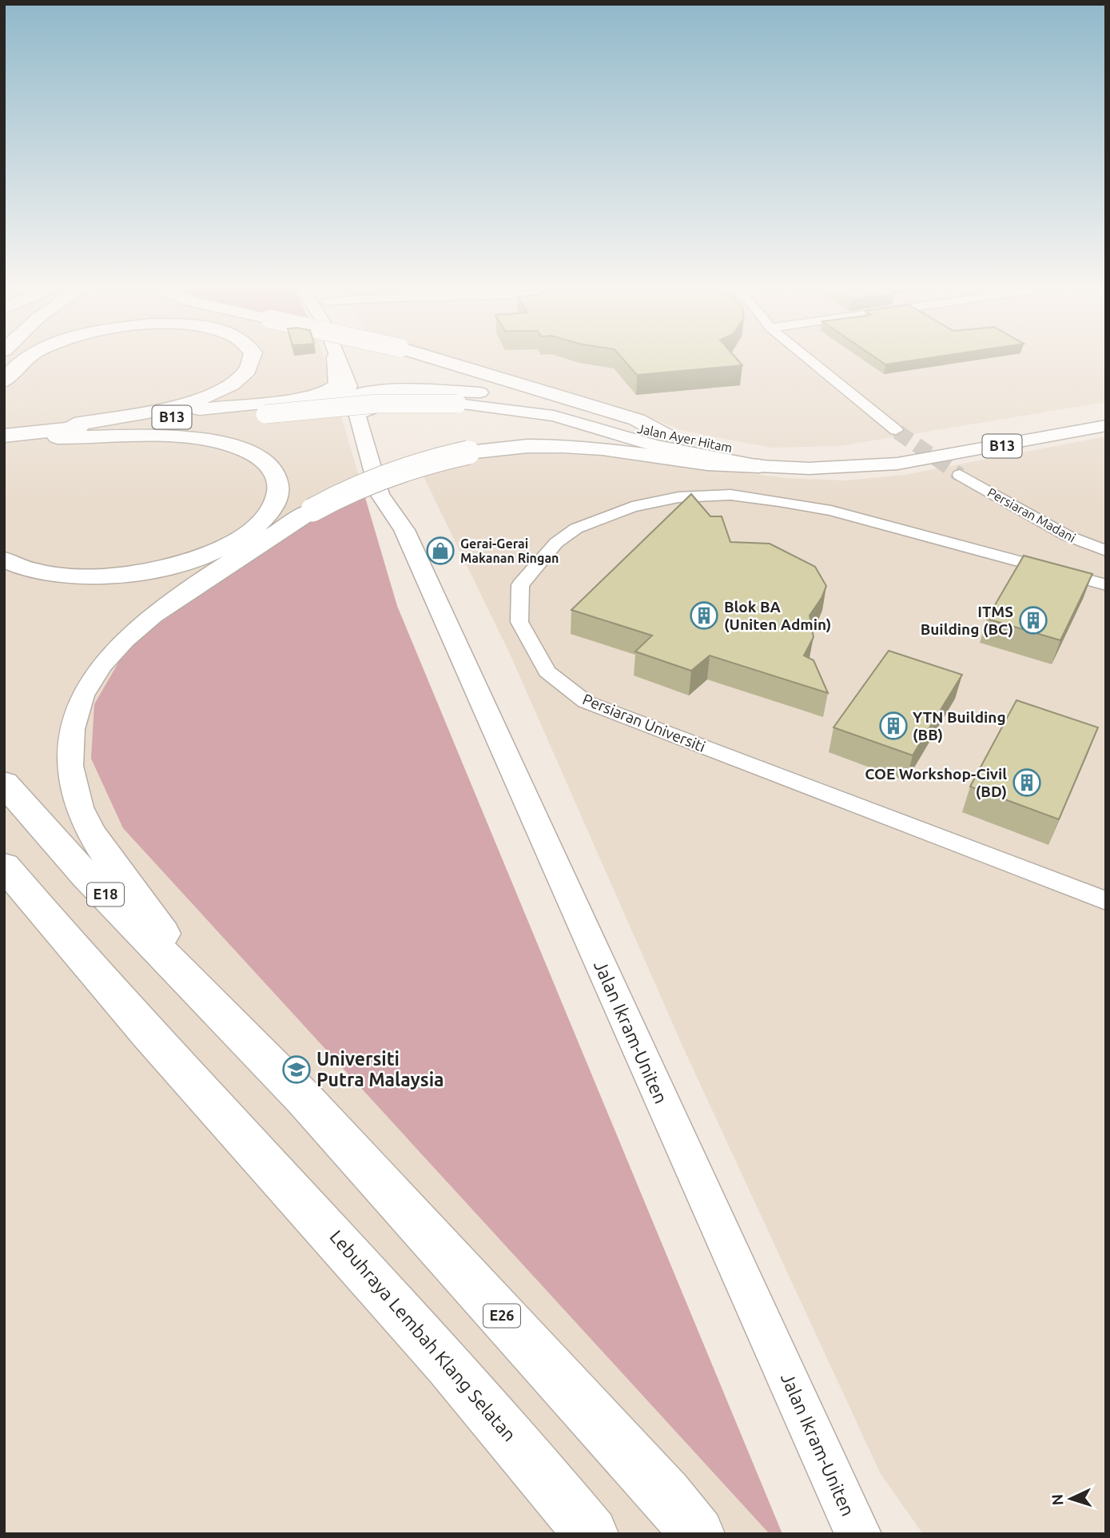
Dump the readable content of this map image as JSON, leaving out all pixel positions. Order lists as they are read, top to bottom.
{
  "streets": {
    "highway": [
      "B13",
      "E18",
      "E26",
      "Lebuhraya Lembah Klang Selatan"
    ],
    "main road": ["Jalan Ayer Hitam", "Jalan Ikram-Uniten"],
    "street": ["Persiaran Madani", "Persiaran Universiti"]
  },
  "crossings": [
    ["B13", "Jalan Ayer Hitam"],
    ["E18", "E26"]
  ],
  "places": {
    "shop": ["Gerai-Gerai Makanan Ringan"],
    "building": [
      "Blok BA (Uniten Admin)",
      "ITMS Building (BC)",
      "YTN Building (BB)",
      "COE Workshop-Civil (BD)"
    ],
    "school or university": ["Universiti Putra Malaysia"]
  },
  "north": "left"
}
